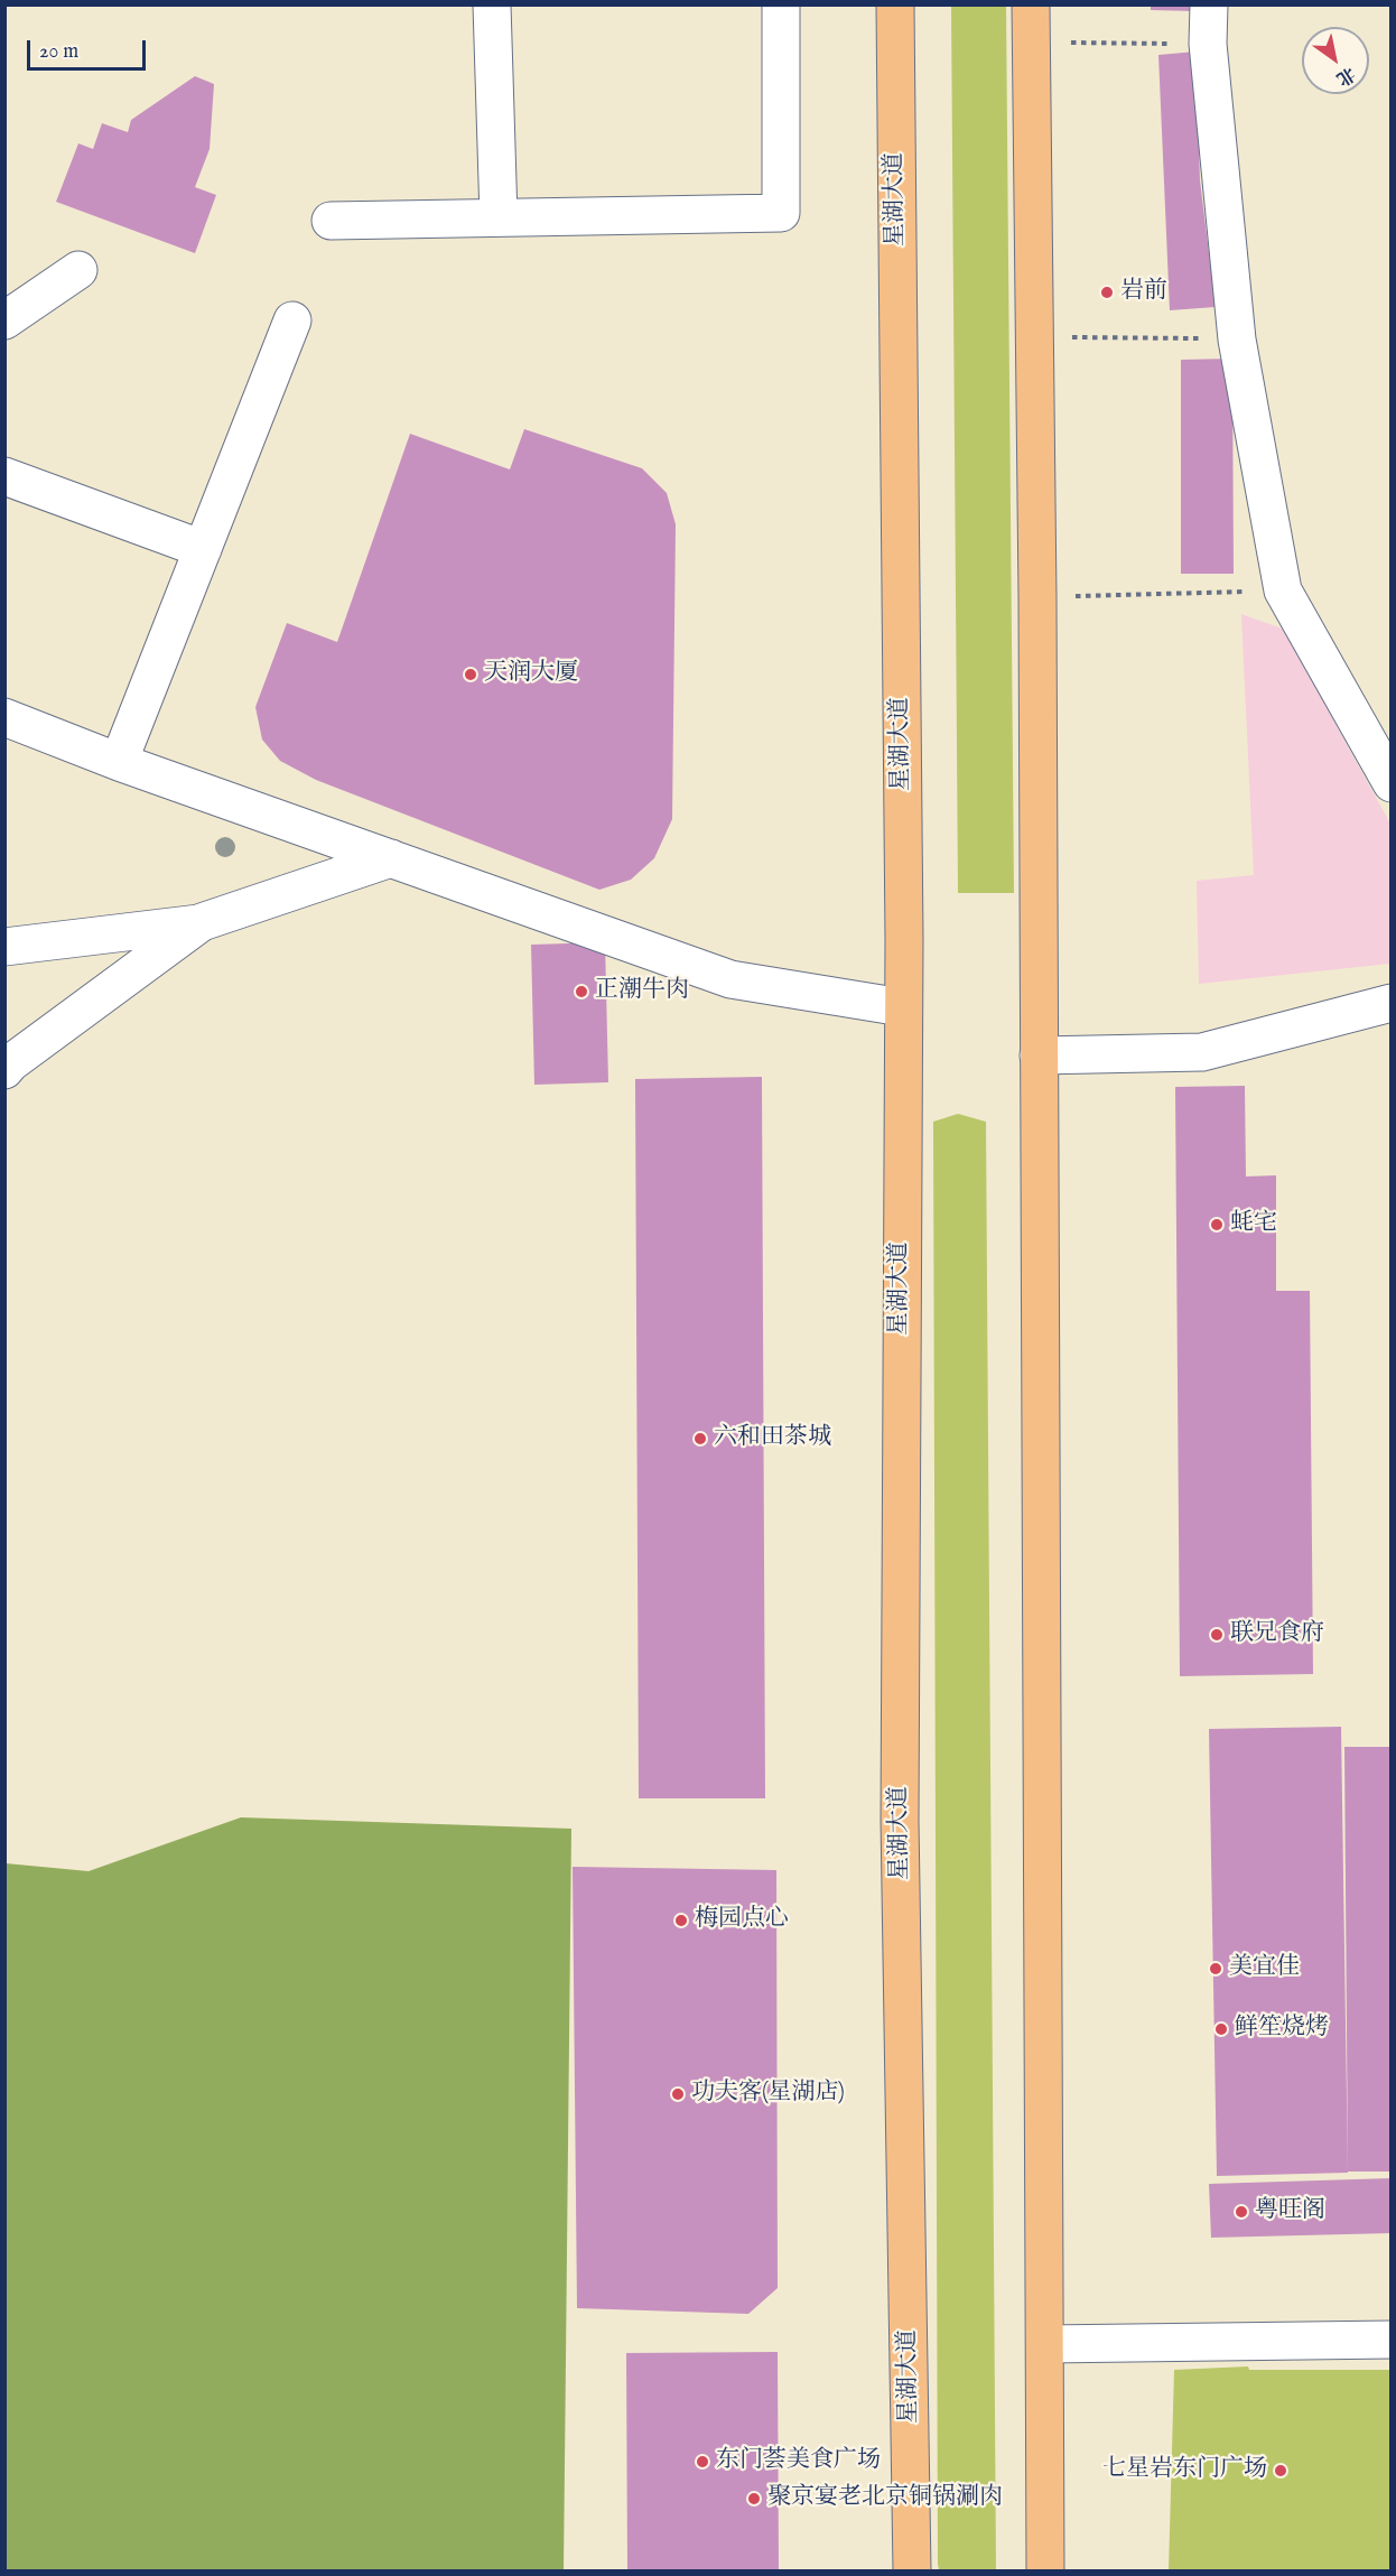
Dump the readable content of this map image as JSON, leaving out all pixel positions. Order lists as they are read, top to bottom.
{
  "streets": {
    "main road": ["星湖大道"]
  },
  "places": [
    "岩前",
    "天润大厦",
    "正潮牛肉",
    "蚝宅",
    "六和田茶城",
    "联兄食府",
    "梅园点心",
    "美宜佳",
    "鲜笙烧烤",
    "功夫客(星湖店)",
    "粤旺阁",
    "东门荟美食广场",
    "七星岩东门广场",
    "聚京宴老北京铜锅涮肉"
  ],
  "scale_bar": "20 m",
  "north": "bottom right"
}
